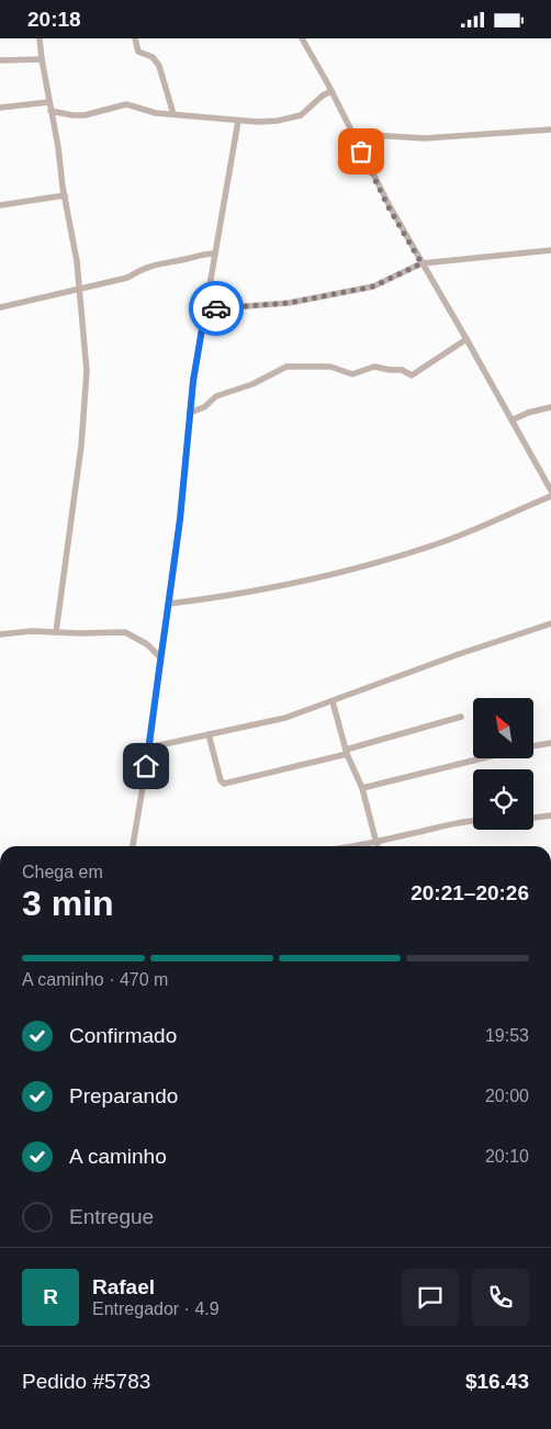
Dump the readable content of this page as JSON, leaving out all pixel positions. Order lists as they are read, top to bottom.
{
  "north": "top left",
  "page": {
    "status": "20:18",
    "heading": ["3 min", "Chega em", "20:21–20:26"],
    "panel": [
      "Rafael",
      "Entregador · 4.9",
      "Pedido #5783",
      "$16.43"
    ],
    "bar": "A caminho · 470 m",
    "list": [
      ["Confirmado", "19:53"],
      ["Preparando", "20:00"],
      ["A caminho", "20:10"],
      "Entregue"
    ],
    "round": "R"
  }
}
